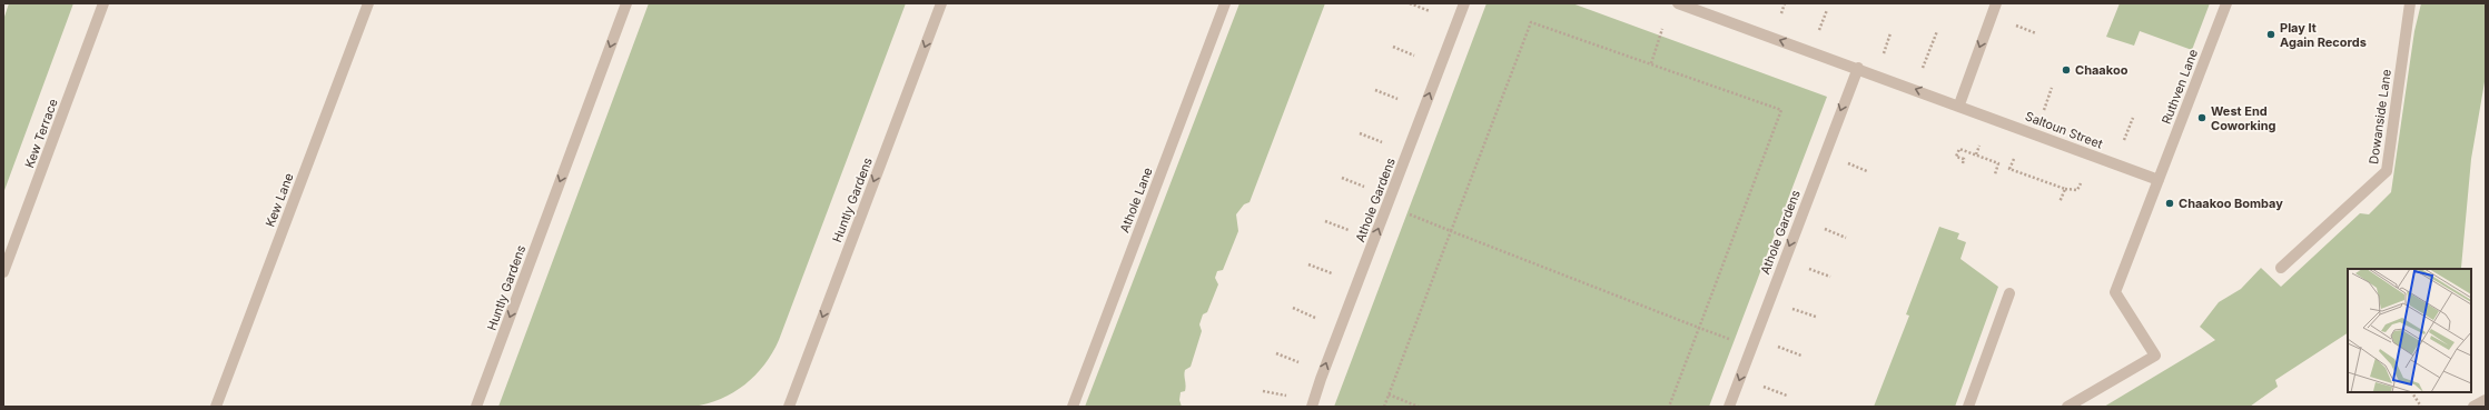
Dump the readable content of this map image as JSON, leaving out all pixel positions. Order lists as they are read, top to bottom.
{
  "streets": {
    "street": [
      "Ruthven Lane",
      "Dowanside Lane",
      "Saltoun Street",
      "Kew Terrace",
      "Kew Lane",
      "Huntly Gardens",
      "Athole Lane",
      "Athole Gardens"
    ]
  },
  "crossings": [
    ["Ruthven Lane", "Saltoun Street"]
  ],
  "one_way": ["Huntly Gardens"],
  "places": [
    "Play It Again Records",
    "Chaakoo",
    "West End Coworking",
    "Chaakoo Bombay"
  ]
}
